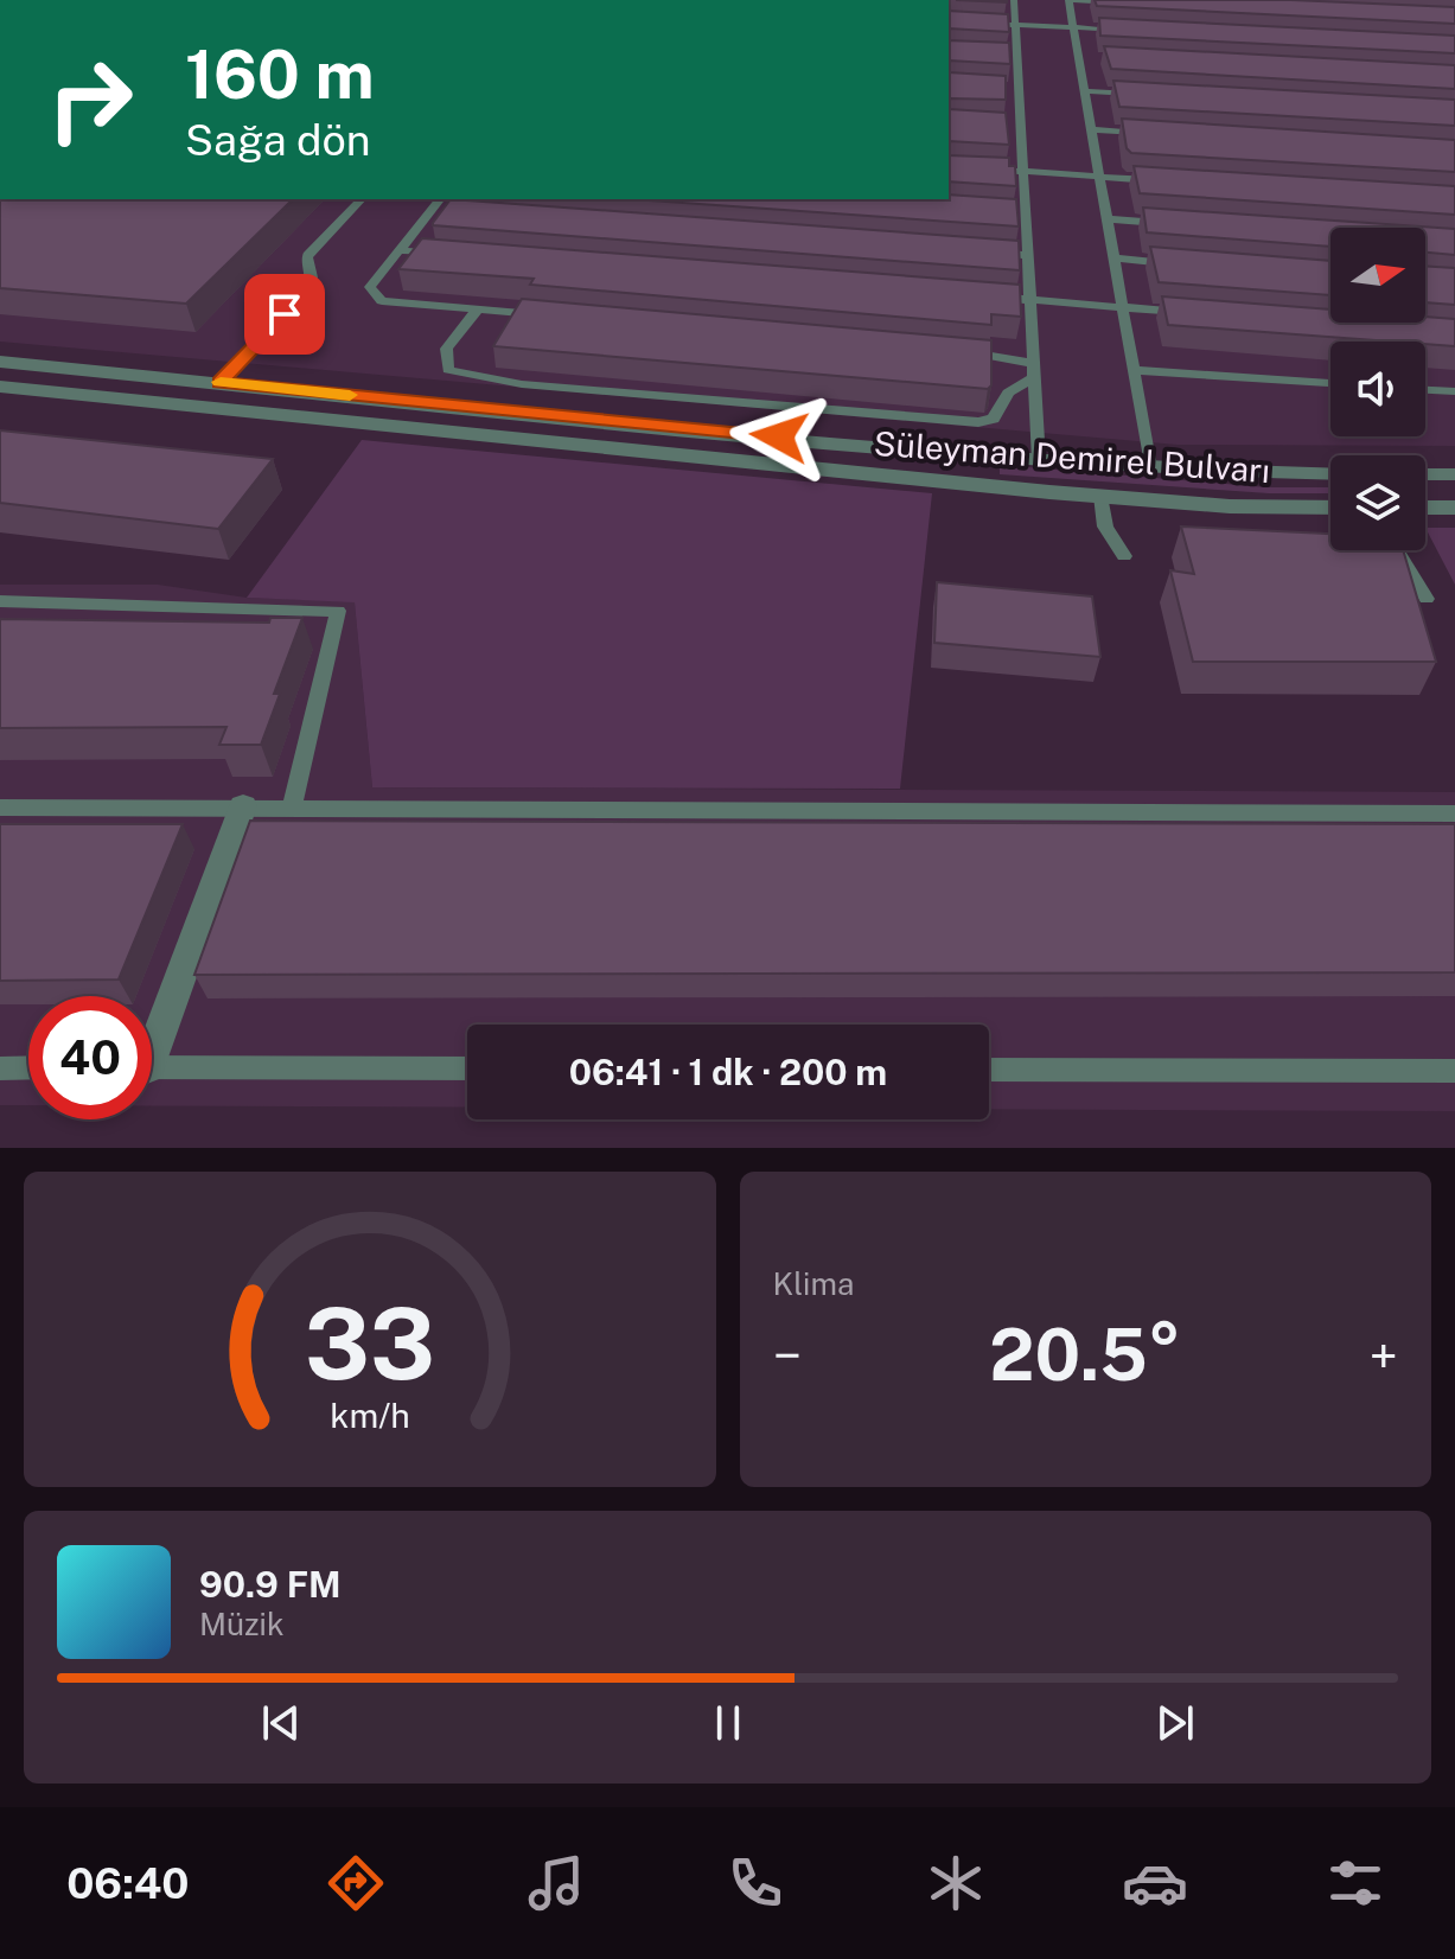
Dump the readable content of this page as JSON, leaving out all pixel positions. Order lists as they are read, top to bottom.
{
  "streets": {
    "street": ["Süleyman Demirel Bulvarı"]
  },
  "north": "right",
  "page": {
    "turn": ["160 m", "Sağa dön"],
    "limit": "40",
    "trip": "06:41 · 1 dk · 200 m",
    "tile": "Klima",
    "heat": ["−", "20.5°", "+"],
    "song": ["90.9 FM", "Müzik"],
    "tabs": "06:40",
    "gauge": ["33", "km/h"]
  }
}
